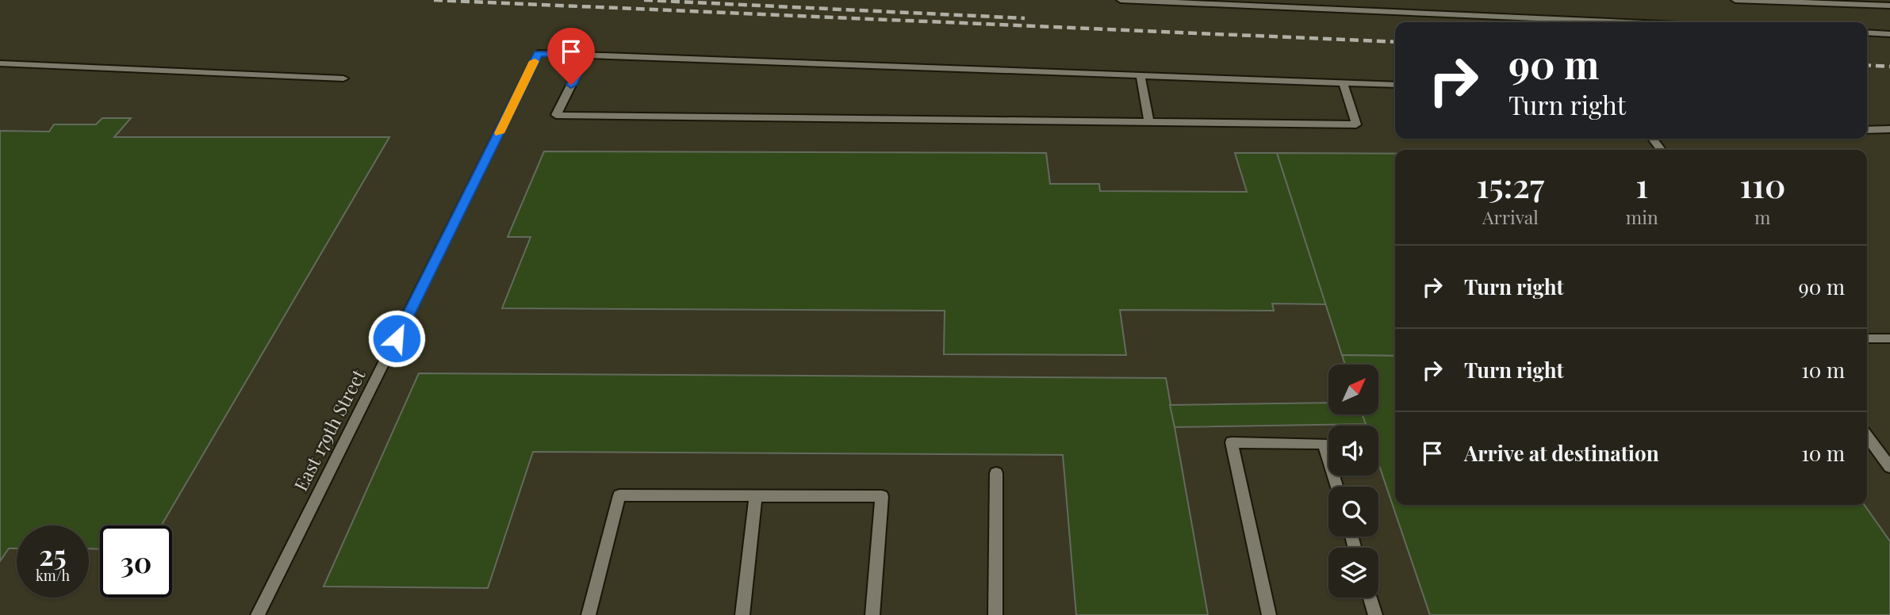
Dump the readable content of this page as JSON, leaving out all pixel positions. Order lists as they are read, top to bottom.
{
  "streets": {
    "street": ["East 179th Street"]
  },
  "north": "top right",
  "page": {
    "turn": ["90 m", "Turn right"],
    "eta": [
      "15:27",
      "Arrival",
      "1",
      "min",
      "110",
      "m"
    ],
    "list": [
      {
        "name": "Turn right",
        "value": "90 m"
      },
      {
        "name": "Turn right",
        "value": "10 m"
      },
      {
        "name": "Arrive at destination",
        "value": "10 m"
      }
    ],
    "speed": "25 km/h",
    "limit": "30"
  }
}
